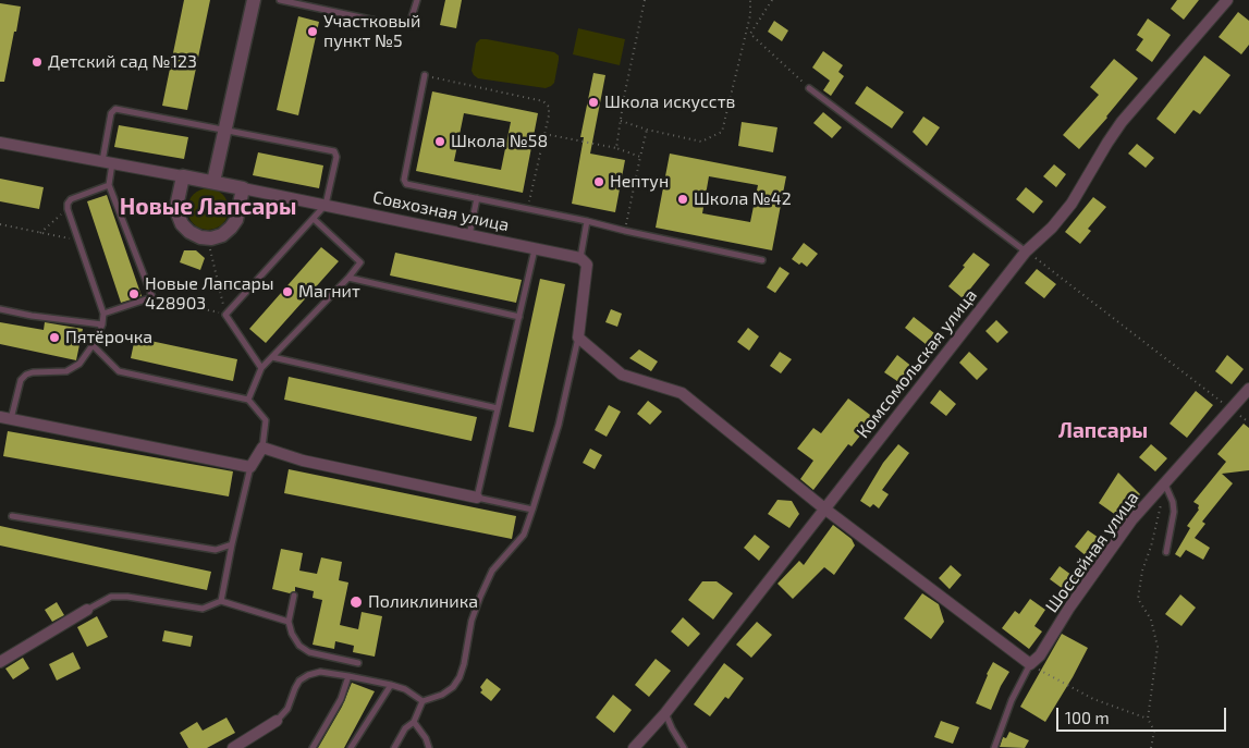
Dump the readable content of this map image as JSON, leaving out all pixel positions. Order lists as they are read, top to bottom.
{
  "streets": {
    "street": ["Совхозная улица", "Комсомольская улица", "Шоссейная улица"]
  },
  "districts": ["Новые Лапсары", "Лапсары"],
  "places": [
    "Участковый пункт №5",
    "Детский сад №123",
    "Школа искусств",
    "Школа №58",
    "Нептун",
    "Школа №42",
    "Магнит",
    "Новые Лапсары 428903",
    "Пятёрочка",
    "Поликлиника"
  ],
  "scale_bar": "100 m"
}
